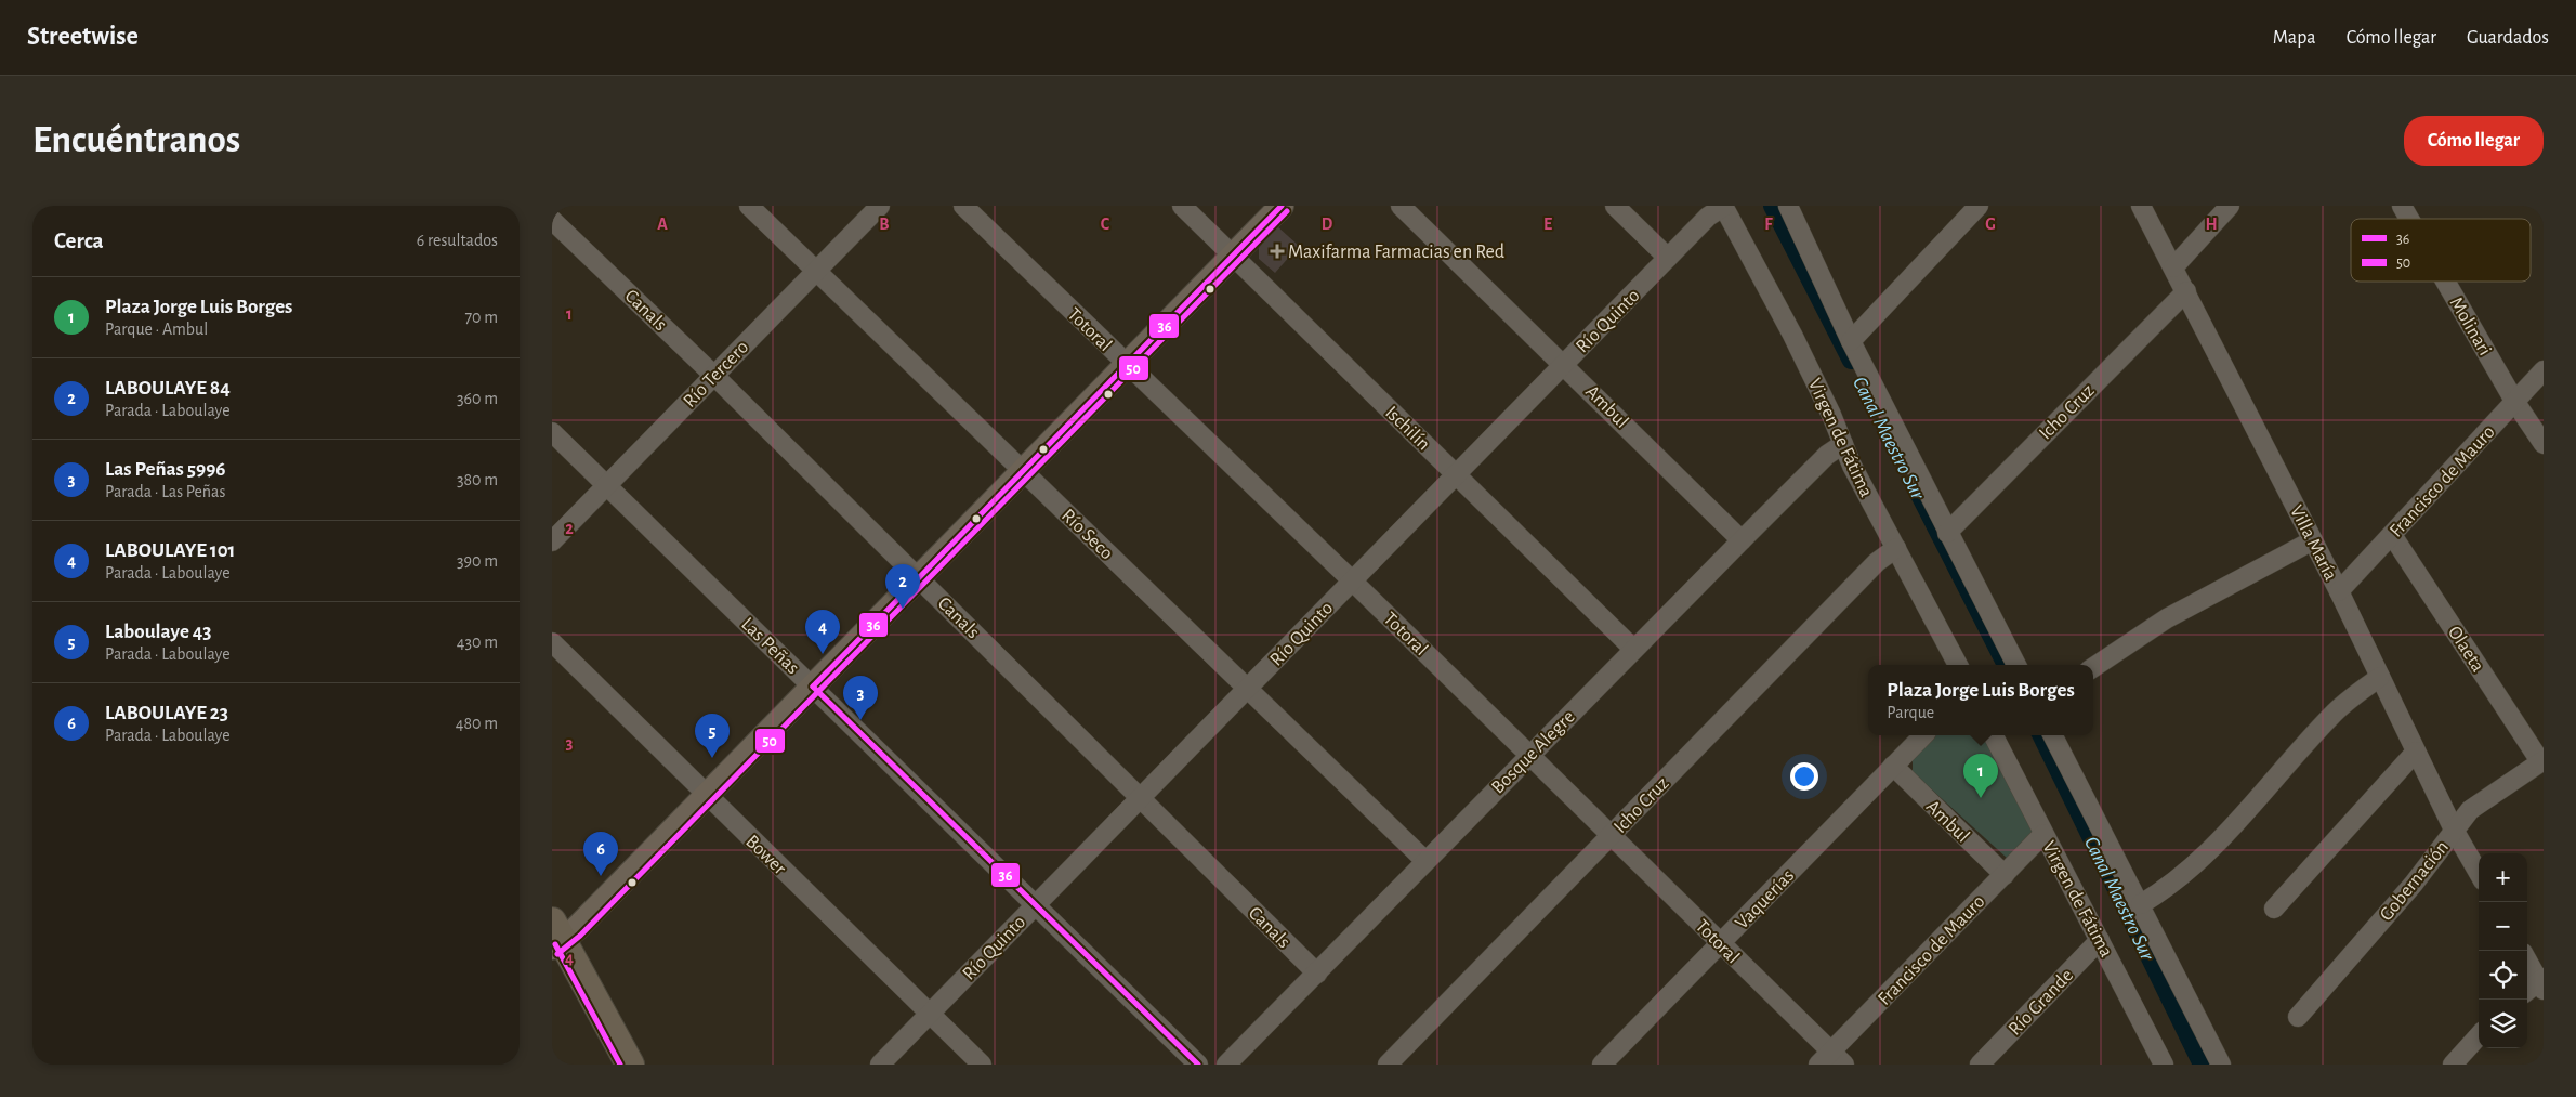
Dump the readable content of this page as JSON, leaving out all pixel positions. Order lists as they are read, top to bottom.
{
  "streets": {
    "street": [
      "Canals",
      "Río Quinto",
      "Molinari",
      "Totoral",
      "Río Tercero",
      "Ambul",
      "Icho Cruz",
      "Ischilín",
      "Virgen de Fátima",
      "Francisco de Mauro",
      "Río Seco",
      "Villa María",
      "Las Peñas",
      "Olaeta",
      "Bosque Alegre",
      "Bower",
      "Gobernación",
      "Vaquerías",
      "Río Grande"
    ]
  },
  "crossings": [
    ["Canals", "Río Quinto"],
    ["Canals", "Río Tercero"],
    ["Canals", "Bosque Alegre"],
    ["Río Quinto", "Totoral"],
    ["Río Quinto", "Ambul"],
    ["Río Quinto", "Ischilín"],
    ["Río Quinto", "Virgen de Fátima"],
    ["Río Quinto", "Río Seco"],
    ["Río Quinto", "Las Peñas"],
    ["Río Quinto", "Bower"],
    ["Molinari", "Francisco de Mauro"],
    ["Totoral", "Icho Cruz"],
    ["Totoral", "Francisco de Mauro"],
    ["Totoral", "Bosque Alegre"],
    ["Totoral", "Vaquerías"],
    ["Río Tercero", "Río Seco"],
    ["Río Tercero", "Las Peñas"],
    ["Ambul", "Francisco de Mauro"],
    ["Ambul", "Bosque Alegre"],
    ["Ambul", "Vaquerías"],
    ["Icho Cruz", "Virgen de Fátima"],
    ["Icho Cruz", "Villa María"],
    ["Ischilín", "Bosque Alegre"],
    ["Virgen de Fátima", "Francisco de Mauro"],
    ["Virgen de Fátima", "Bosque Alegre"],
    ["Virgen de Fátima", "Río Grande"],
    ["Francisco de Mauro", "Villa María"],
    ["Francisco de Mauro", "Olaeta"],
    ["Río Seco", "Bosque Alegre"],
    ["Villa María", "Gobernación"],
    ["Olaeta", "Gobernación"]
  ],
  "water": ["Canal Maestro Sur"],
  "places": {
    "health": ["Maxifarma Farmacias en Red"]
  },
  "lines": ["transit line 36", "transit line 50"],
  "legend": ["36", "50"],
  "page": {
    "header": "Streetwise",
    "nav": ["Mapa", "Cómo llegar", "Guardados"],
    "buttons": "Cómo llegar",
    "title": "Encuéntranos",
    "heading": ["Cerca", "6 resultados"],
    "list": [
      {
        "mark": "1",
        "name": "Plaza Jorge Luis Borges",
        "note": "Parque · Ambul",
        "value": "70 m"
      },
      {
        "mark": "2",
        "name": "LABOULAYE 84",
        "note": "Parada · Laboulaye",
        "value": "360 m"
      },
      {
        "mark": "3",
        "name": "Las Peñas 5996",
        "note": "Parada · Las Peñas",
        "value": "380 m"
      },
      {
        "mark": "4",
        "name": "LABOULAYE 101",
        "note": "Parada · Laboulaye",
        "value": "390 m"
      },
      {
        "mark": "5",
        "name": "Laboulaye 43",
        "note": "Parada · Laboulaye",
        "value": "430 m"
      },
      {
        "mark": "6",
        "name": "LABOULAYE 23",
        "note": "Parada · Laboulaye",
        "value": "480 m"
      }
    ],
    "pins": [
      "2",
      "4",
      "3",
      "5",
      "1",
      "6"
    ],
    "popup": ["Plaza Jorge Luis Borges", "Parque"],
    "map_buttons": ["+", "−"]
  },
  "grid": {
    "columns": [
      "A",
      "B",
      "C",
      "D",
      "E",
      "F",
      "G",
      "H"
    ],
    "rows": [
      "1",
      "2",
      "3",
      "4"
    ]
  }
}
